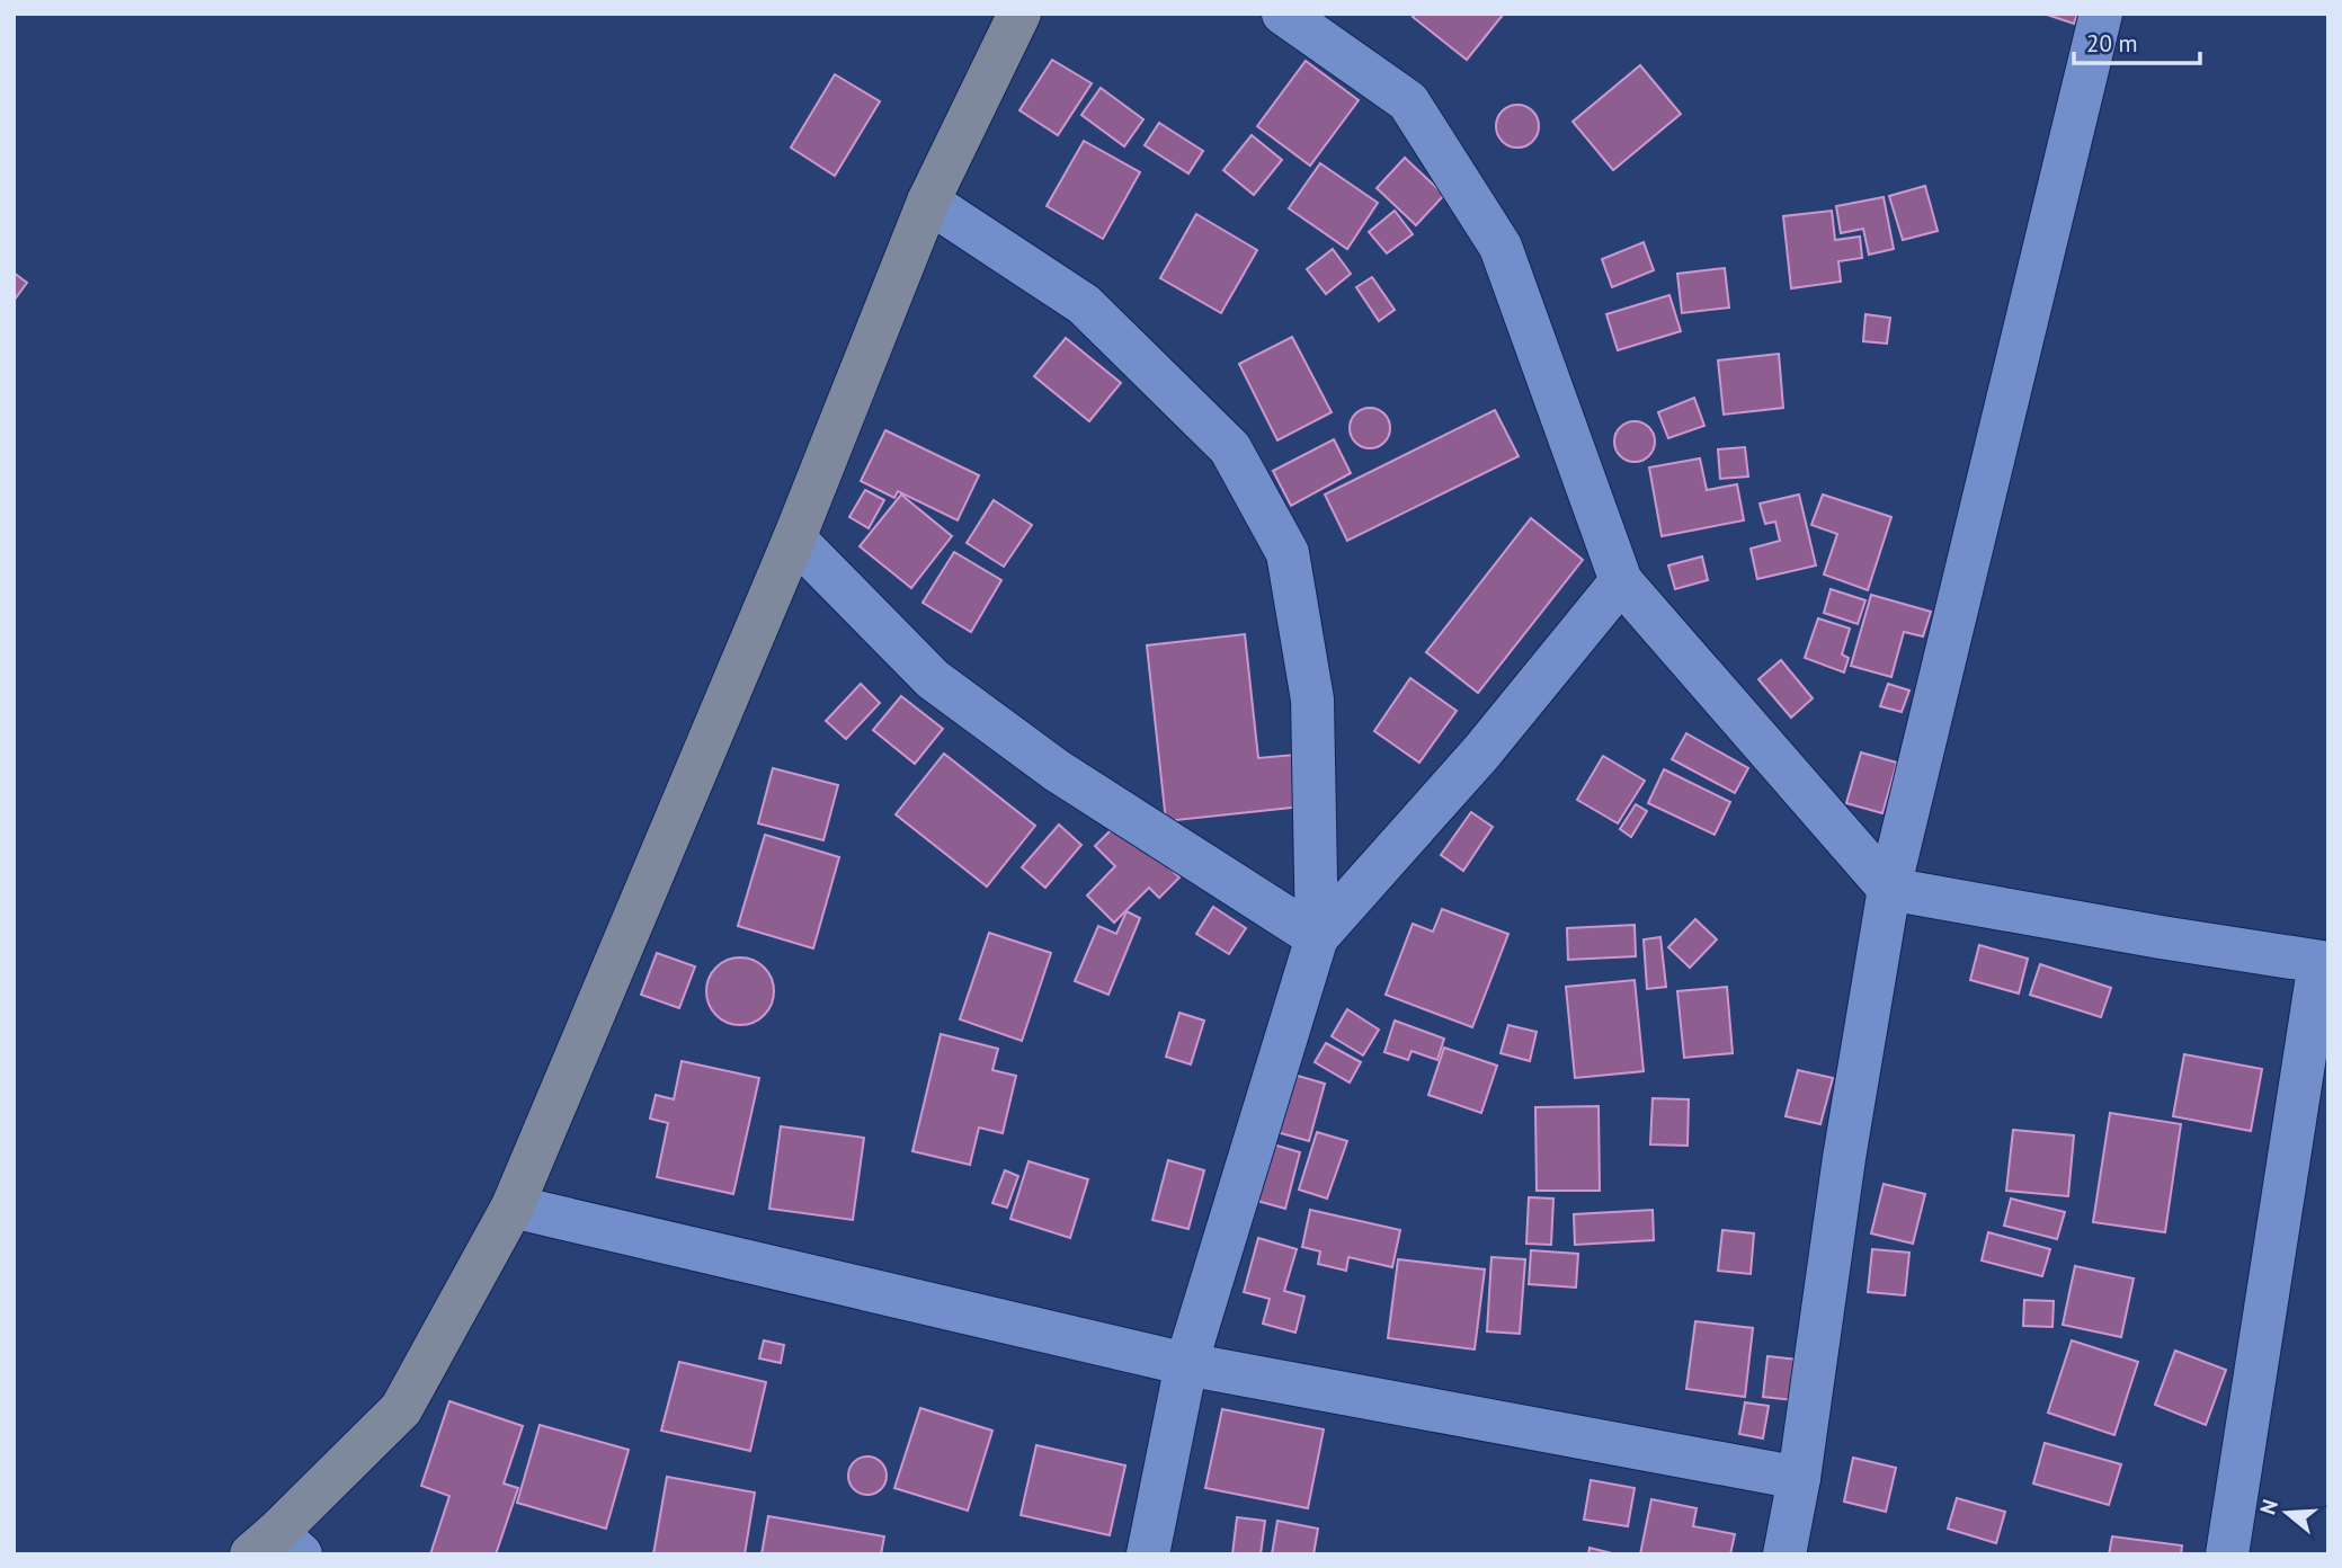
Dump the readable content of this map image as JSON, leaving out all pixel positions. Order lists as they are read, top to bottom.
{
  "scale_bar": "20 m",
  "north": "left"
}
